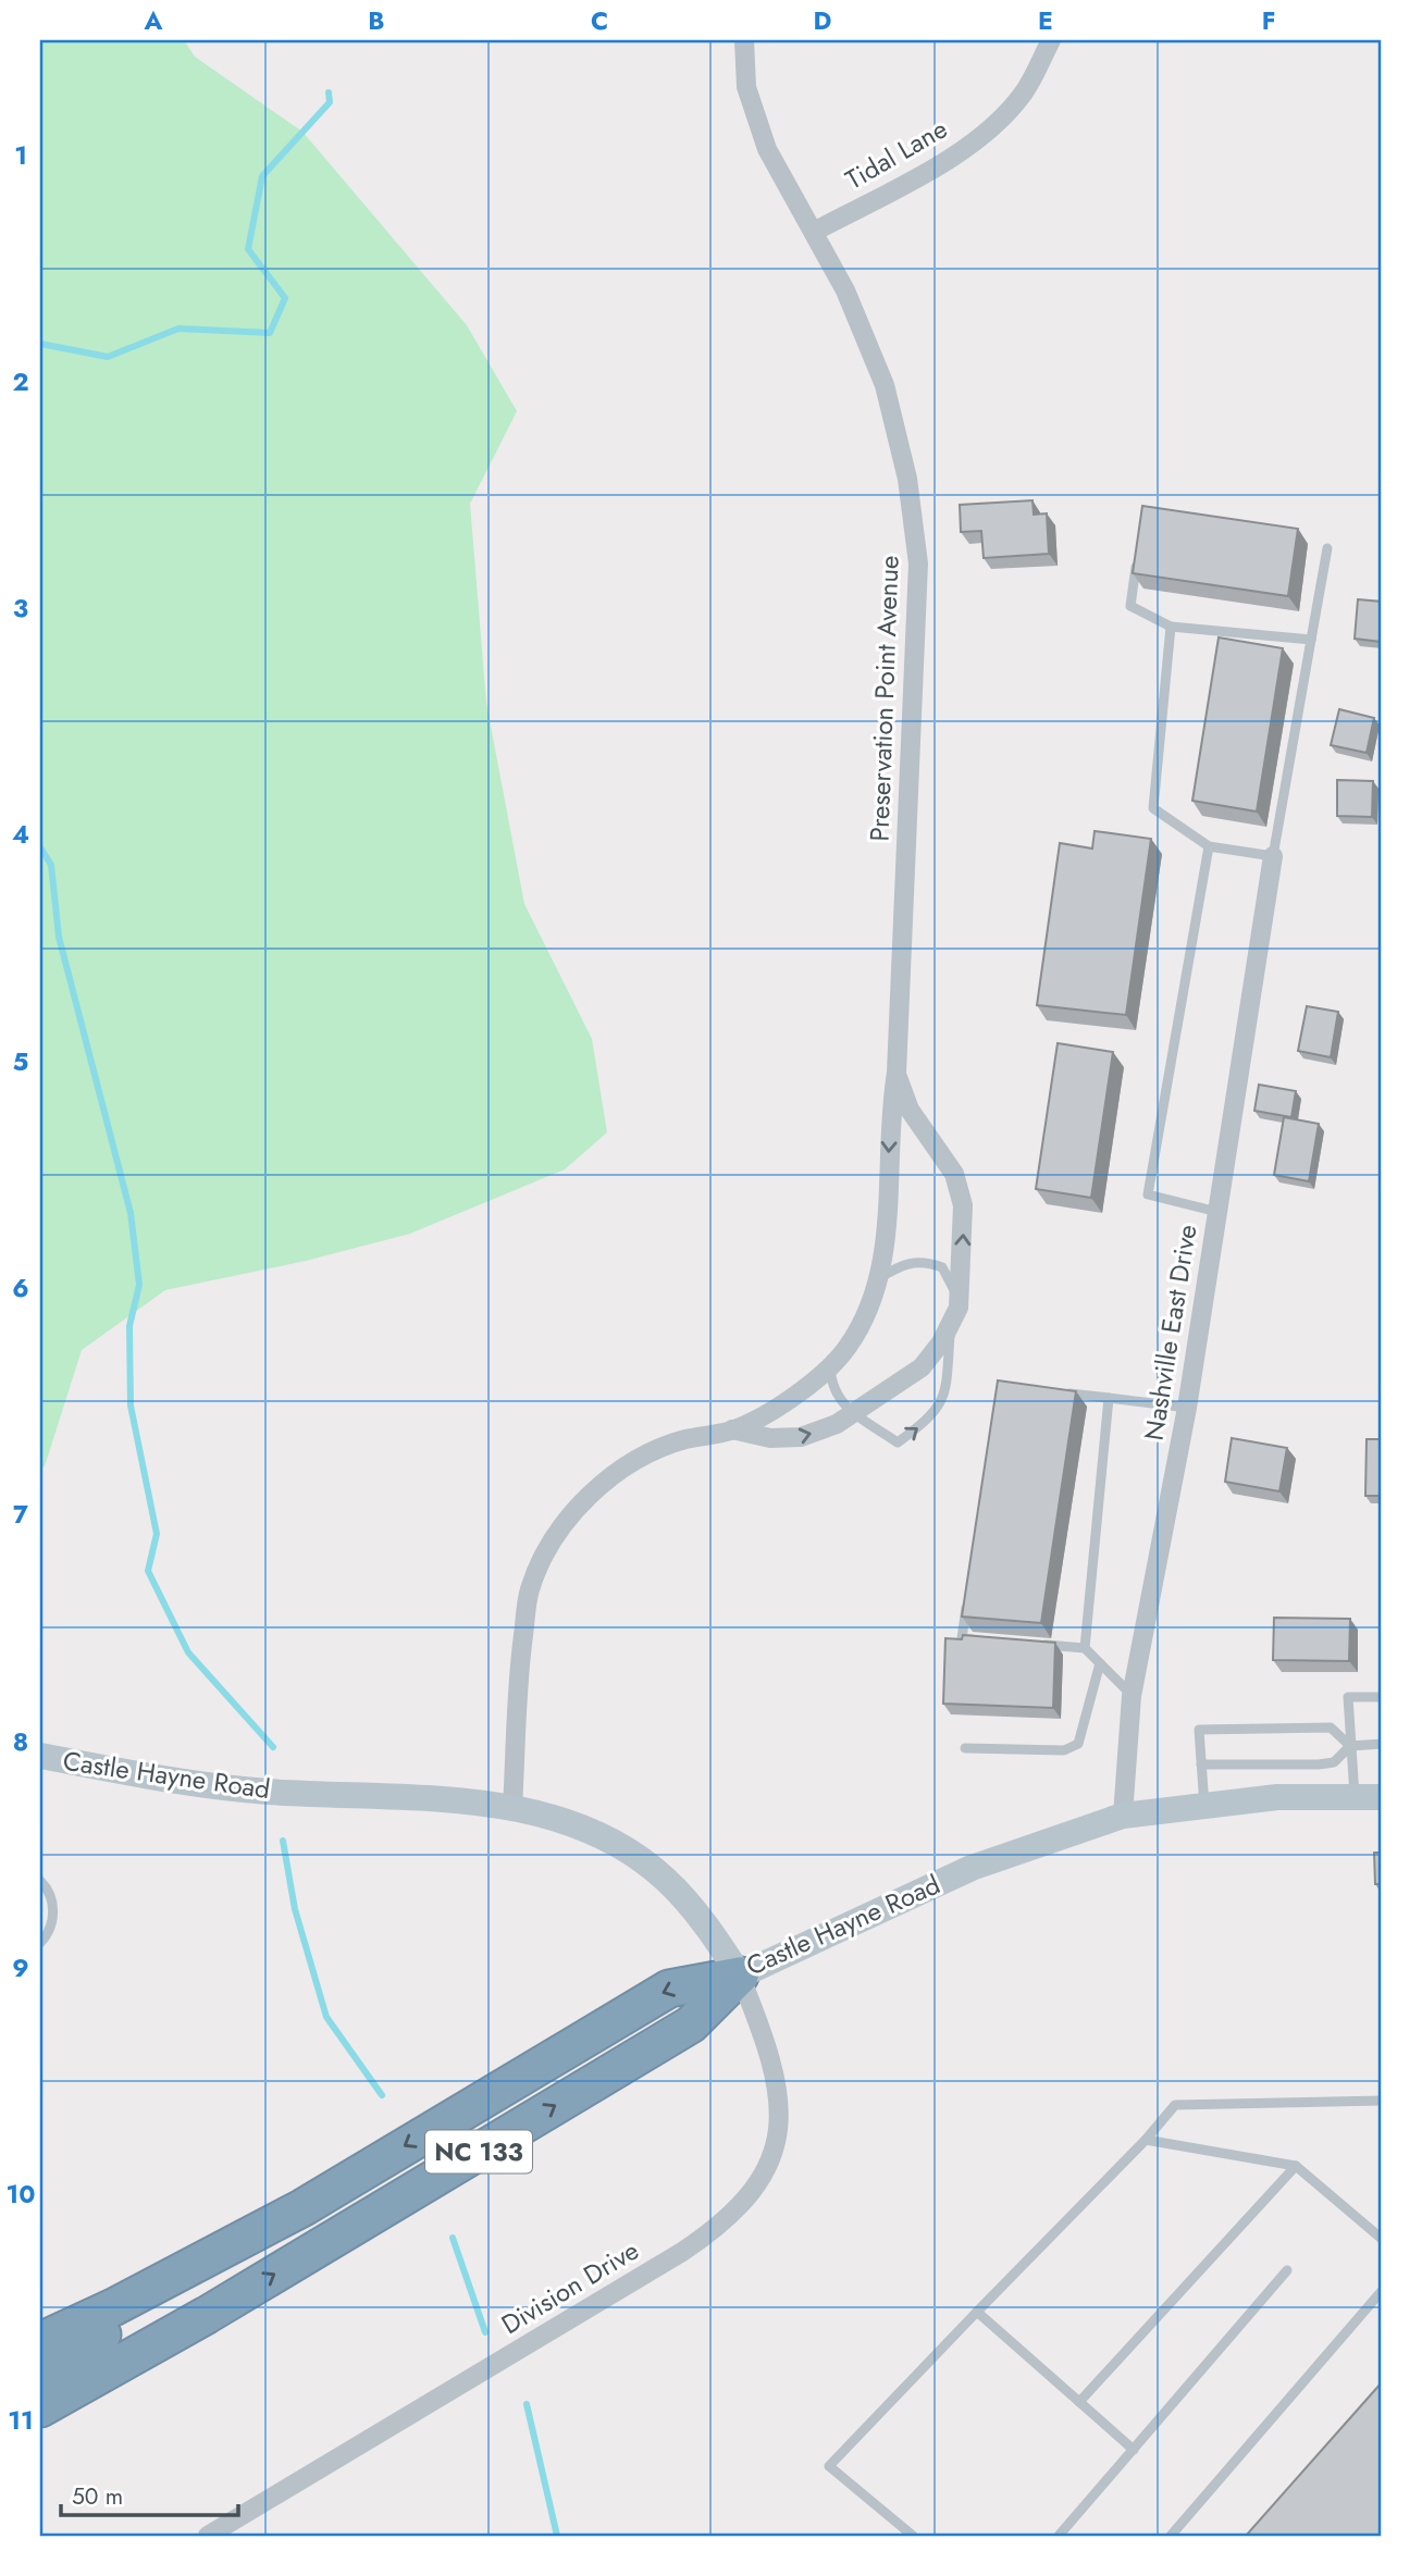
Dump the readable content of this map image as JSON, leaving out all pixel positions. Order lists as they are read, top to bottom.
{
  "streets": {
    "highway": ["NC 133"],
    "main road": ["Castle Hayne Road"],
    "street": [
      "Tidal Lane",
      "Preservation Point Avenue",
      "Nashville East Drive",
      "Division Drive"
    ]
  },
  "crossings": [
    ["Tidal Lane", "Preservation Point Avenue"],
    ["Preservation Point Avenue", "Castle Hayne Road"],
    ["Nashville East Drive", "Castle Hayne Road"],
    ["Castle Hayne Road", "NC 133"],
    ["Castle Hayne Road", "Division Drive"],
    ["NC 133", "Division Drive"]
  ],
  "scale_bar": "50 m",
  "grid": {
    "columns": [
      "A",
      "B",
      "C",
      "D",
      "E",
      "F"
    ],
    "rows": [
      "1",
      "2",
      "3",
      "4",
      "5",
      "6",
      "7",
      "8",
      "9",
      "10",
      "11"
    ]
  }
}
